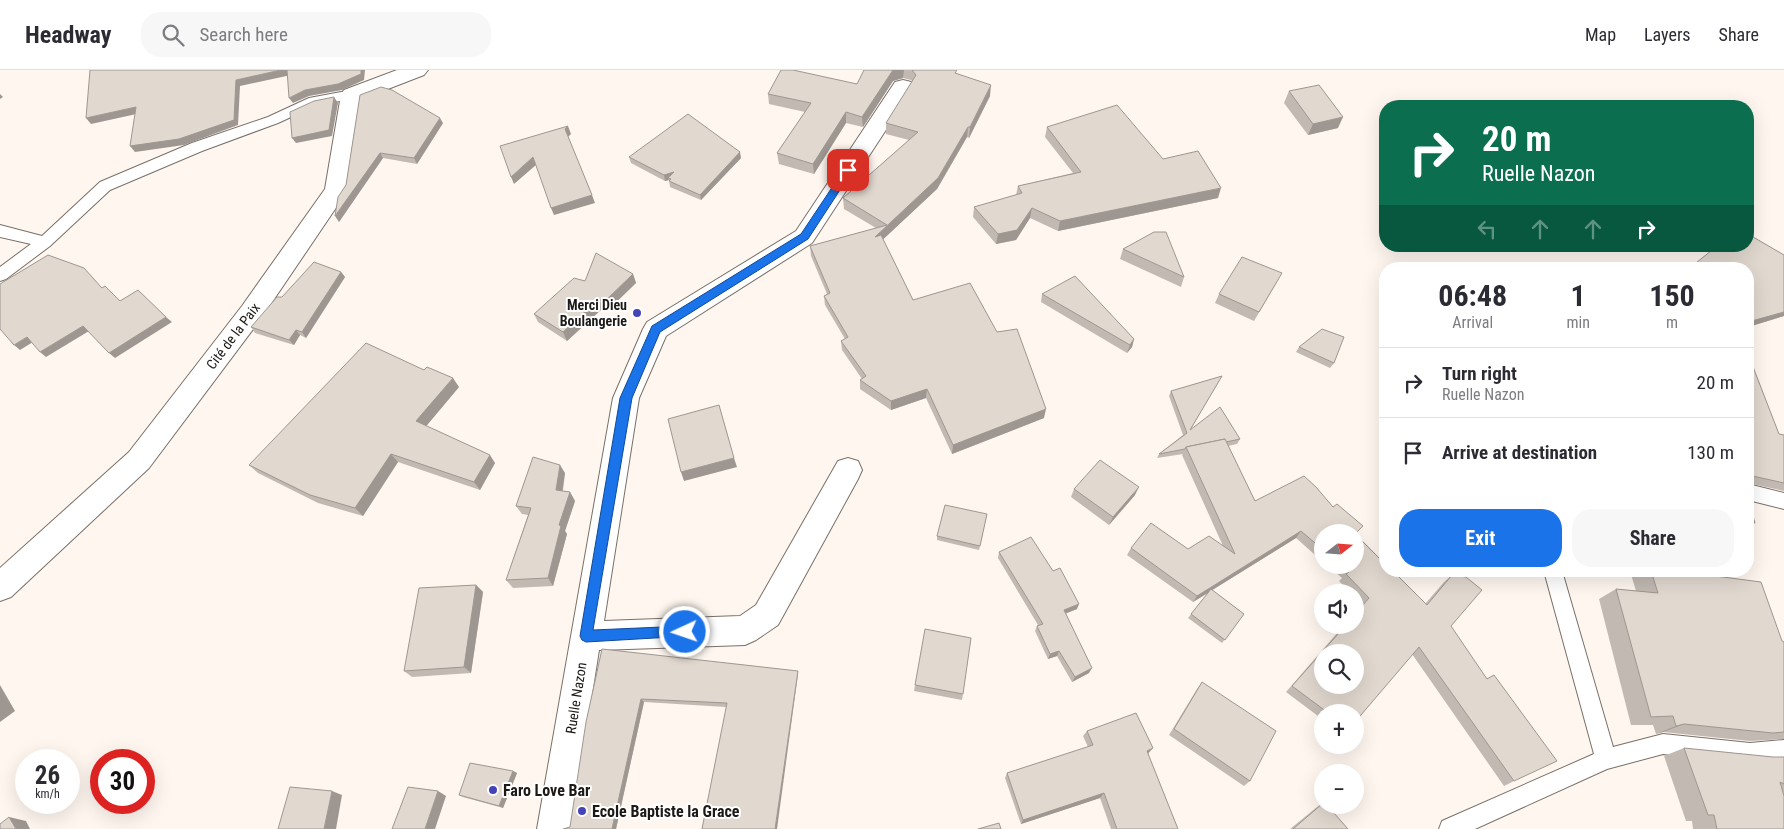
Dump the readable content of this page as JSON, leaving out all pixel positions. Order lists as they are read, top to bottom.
{
  "streets": {
    "street": ["Cité de la Paix", "Ruelle Nazon"]
  },
  "places": ["Merci Dieu Boulangerie", "Faro Love Bar", "Ecole Baptiste la Grace"],
  "north": "right",
  "page": {
    "header": "Headway",
    "search": "Search here",
    "nav": ["Map", "Layers", "Share"],
    "turn": ["20 m", "Ruelle Nazon"],
    "eta": [
      "06:48",
      "Arrival",
      "1",
      "min",
      "150",
      "m"
    ],
    "list": [
      {
        "name": "Turn right",
        "note": "Ruelle Nazon",
        "value": "20 m"
      },
      {
        "name": "Arrive at destination",
        "value": "130 m"
      }
    ],
    "buttons": ["Exit", "Share"],
    "map_buttons": ["+", "−"],
    "speed": "26 km/h",
    "limit": "30"
  }
}
